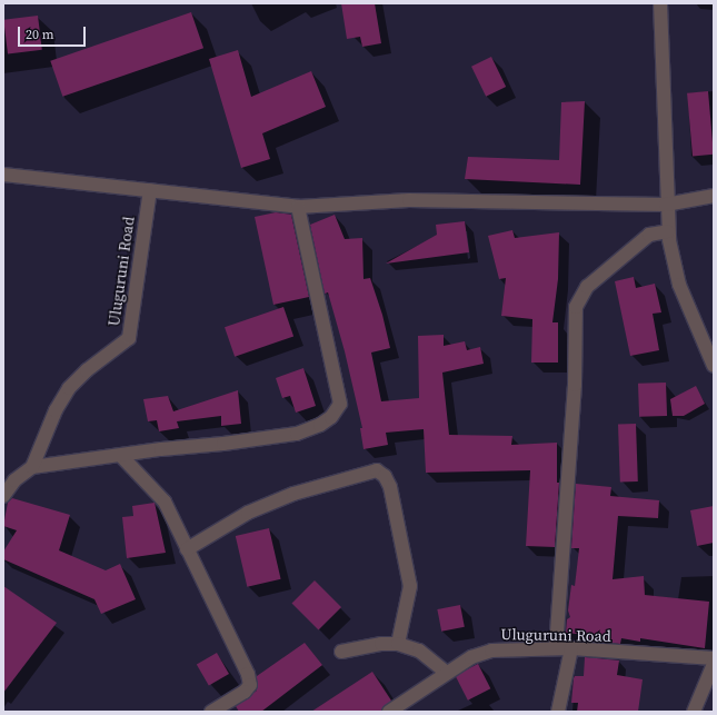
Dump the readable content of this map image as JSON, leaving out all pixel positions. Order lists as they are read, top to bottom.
{
  "streets": {
    "street": ["Uluguruni Road"]
  },
  "scale_bar": "20 m"
}
